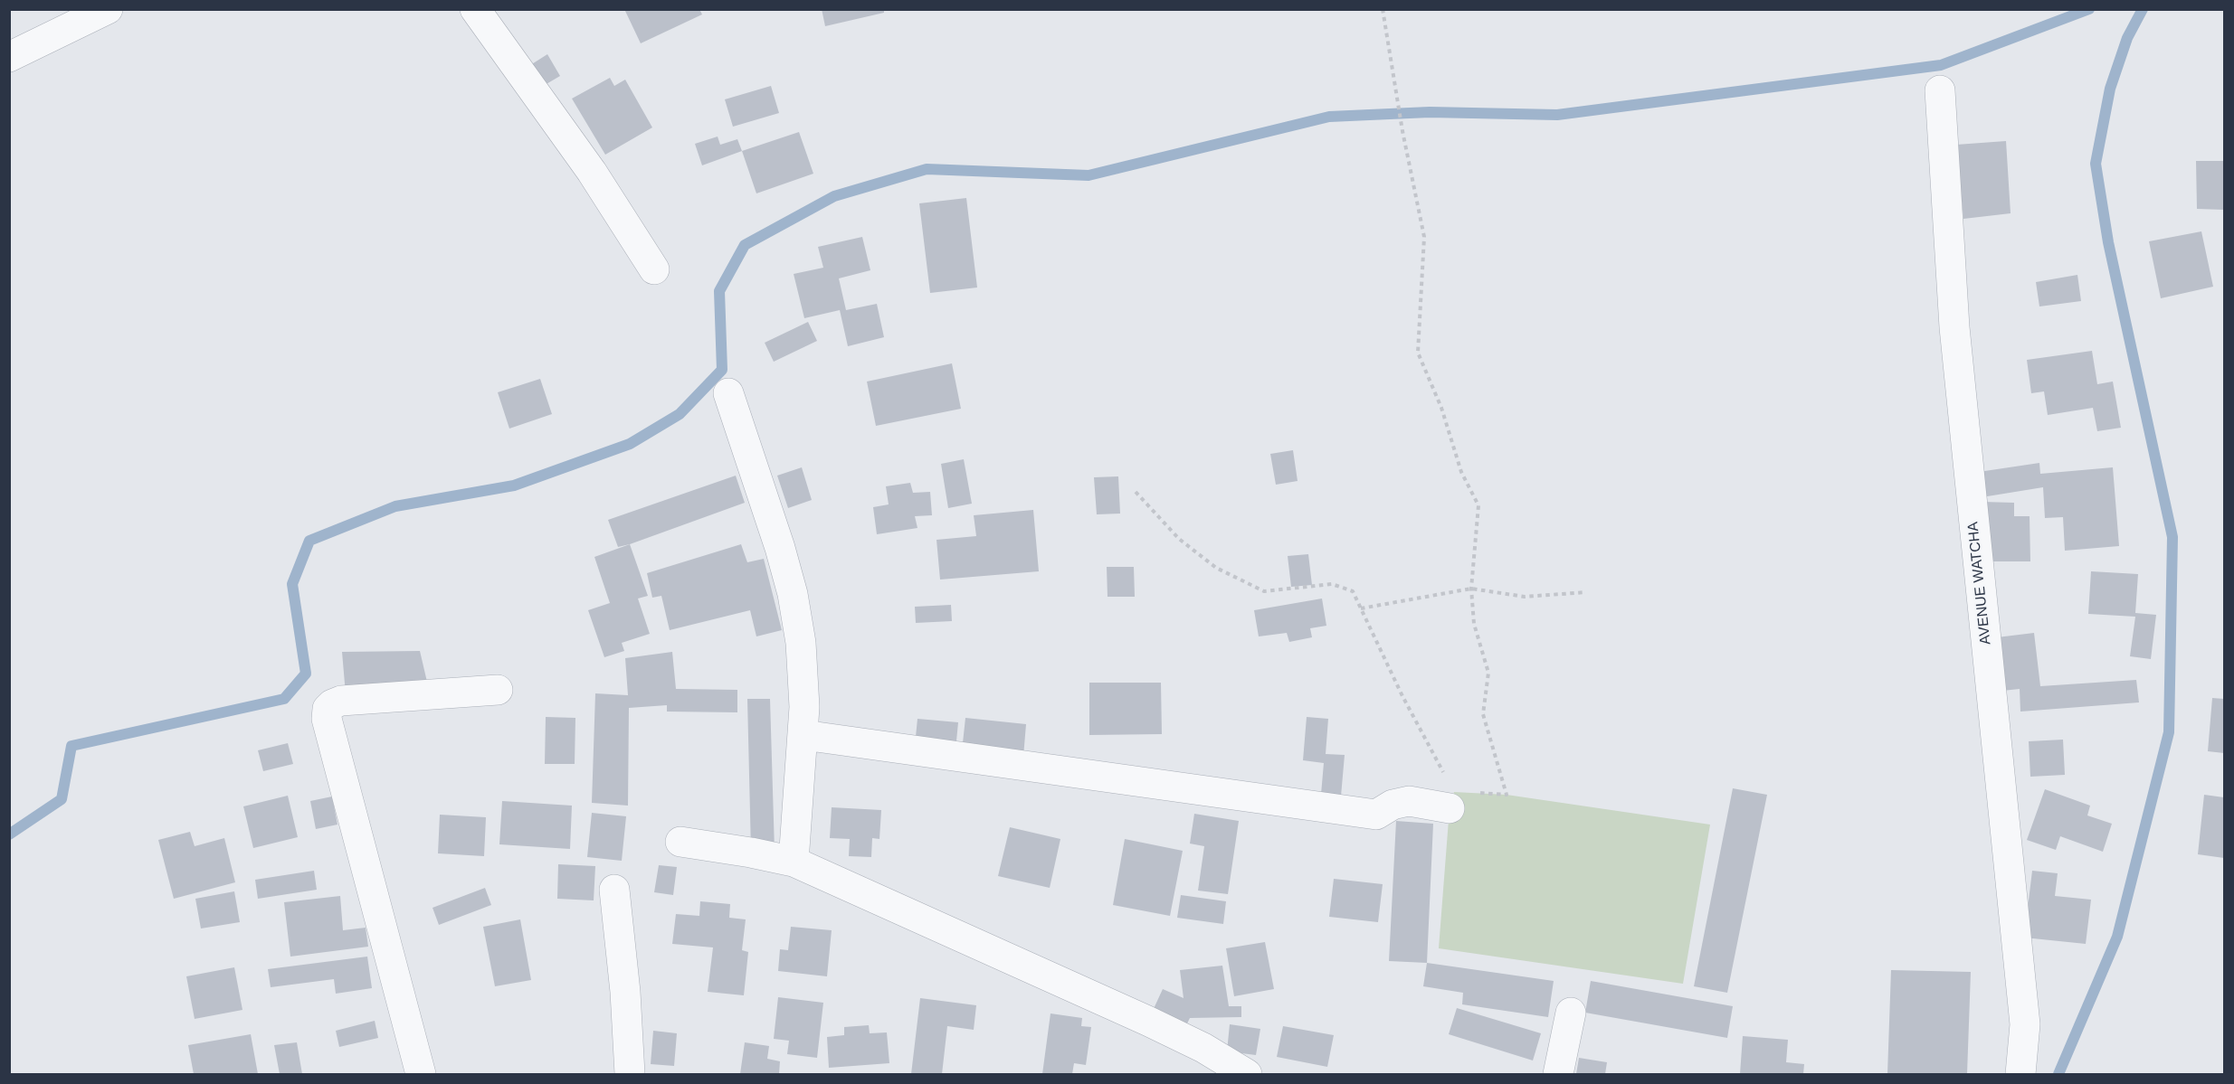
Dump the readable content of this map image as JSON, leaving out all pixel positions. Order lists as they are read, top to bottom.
{
  "streets": {
    "street": ["AVENUE WATCHA"]
  }
}
